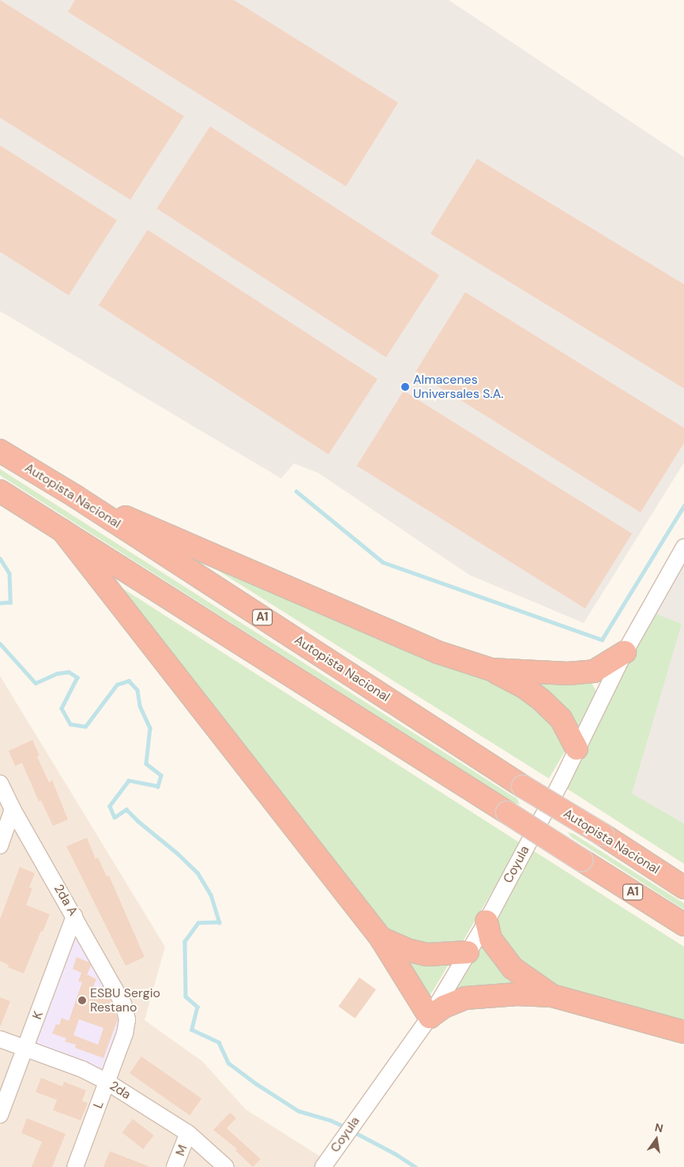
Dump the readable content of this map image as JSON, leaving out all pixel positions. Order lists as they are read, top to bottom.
{
  "streets": {
    "highway": ["Autopista Nacional", "A1"],
    "street": [
      "Coyula",
      "2da A",
      "K",
      "2da",
      "L",
      "M"
    ]
  },
  "crossings": [
    ["2da A", "K"],
    ["2da A", "L"],
    ["K", "2da"],
    ["2da", "L"],
    ["2da", "M"]
  ],
  "places": ["Almacenes Universales S.A.", "ESBU Sergio Restano"],
  "north": "top"
}
